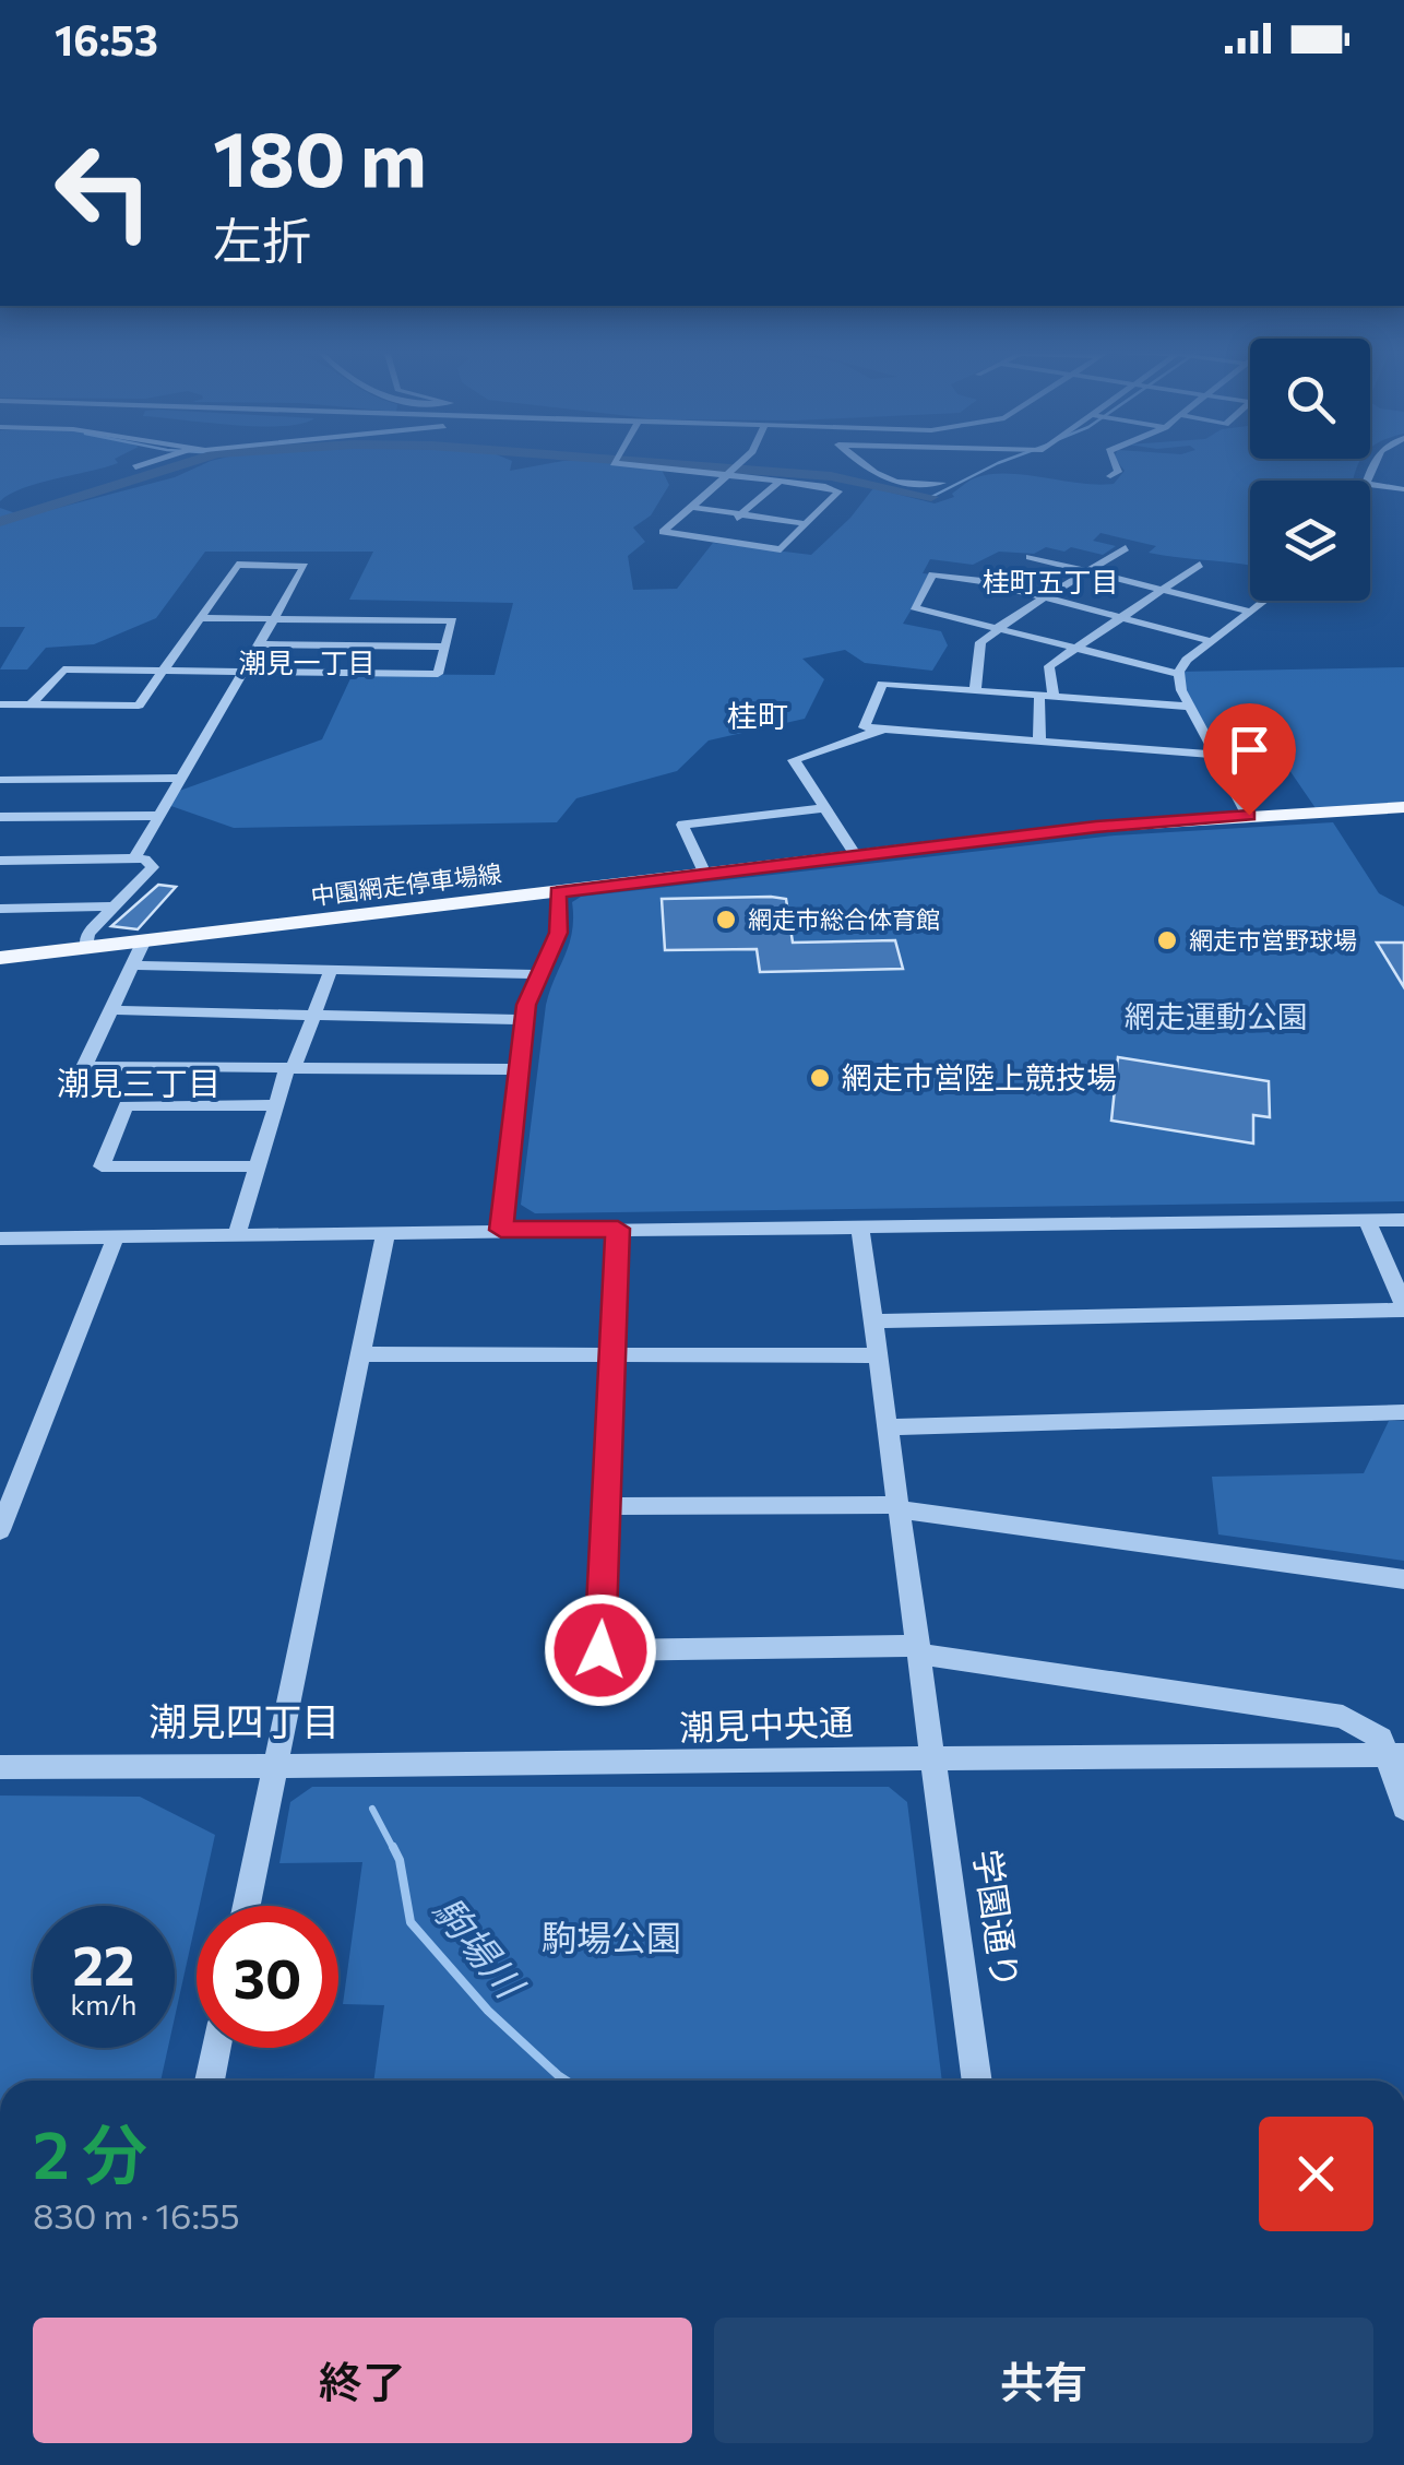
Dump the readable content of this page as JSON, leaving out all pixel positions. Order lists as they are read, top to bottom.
{
  "streets": {
    "main road": ["中園網走停車場線"],
    "street": ["潮見中央通", "学園通り"]
  },
  "crossings": [
    ["潮見中央通", "学園通り"]
  ],
  "districts": [
    "桂町五丁目",
    "潮見一丁目",
    "桂町",
    "潮見三丁目",
    "潮見四丁目"
  ],
  "water": ["駒場川"],
  "parks": ["網走運動公園", "駒場公園"],
  "places": ["網走市総合体育館", "網走市営野球場", "網走市営陸上競技場"],
  "page": {
    "status": "16:53",
    "turn": ["180 m", "左折"],
    "speed": "22 km/h",
    "limit": "30",
    "heading": ["2 分", "830 m · 16:55"],
    "buttons": ["終了", "共有"]
  }
}
